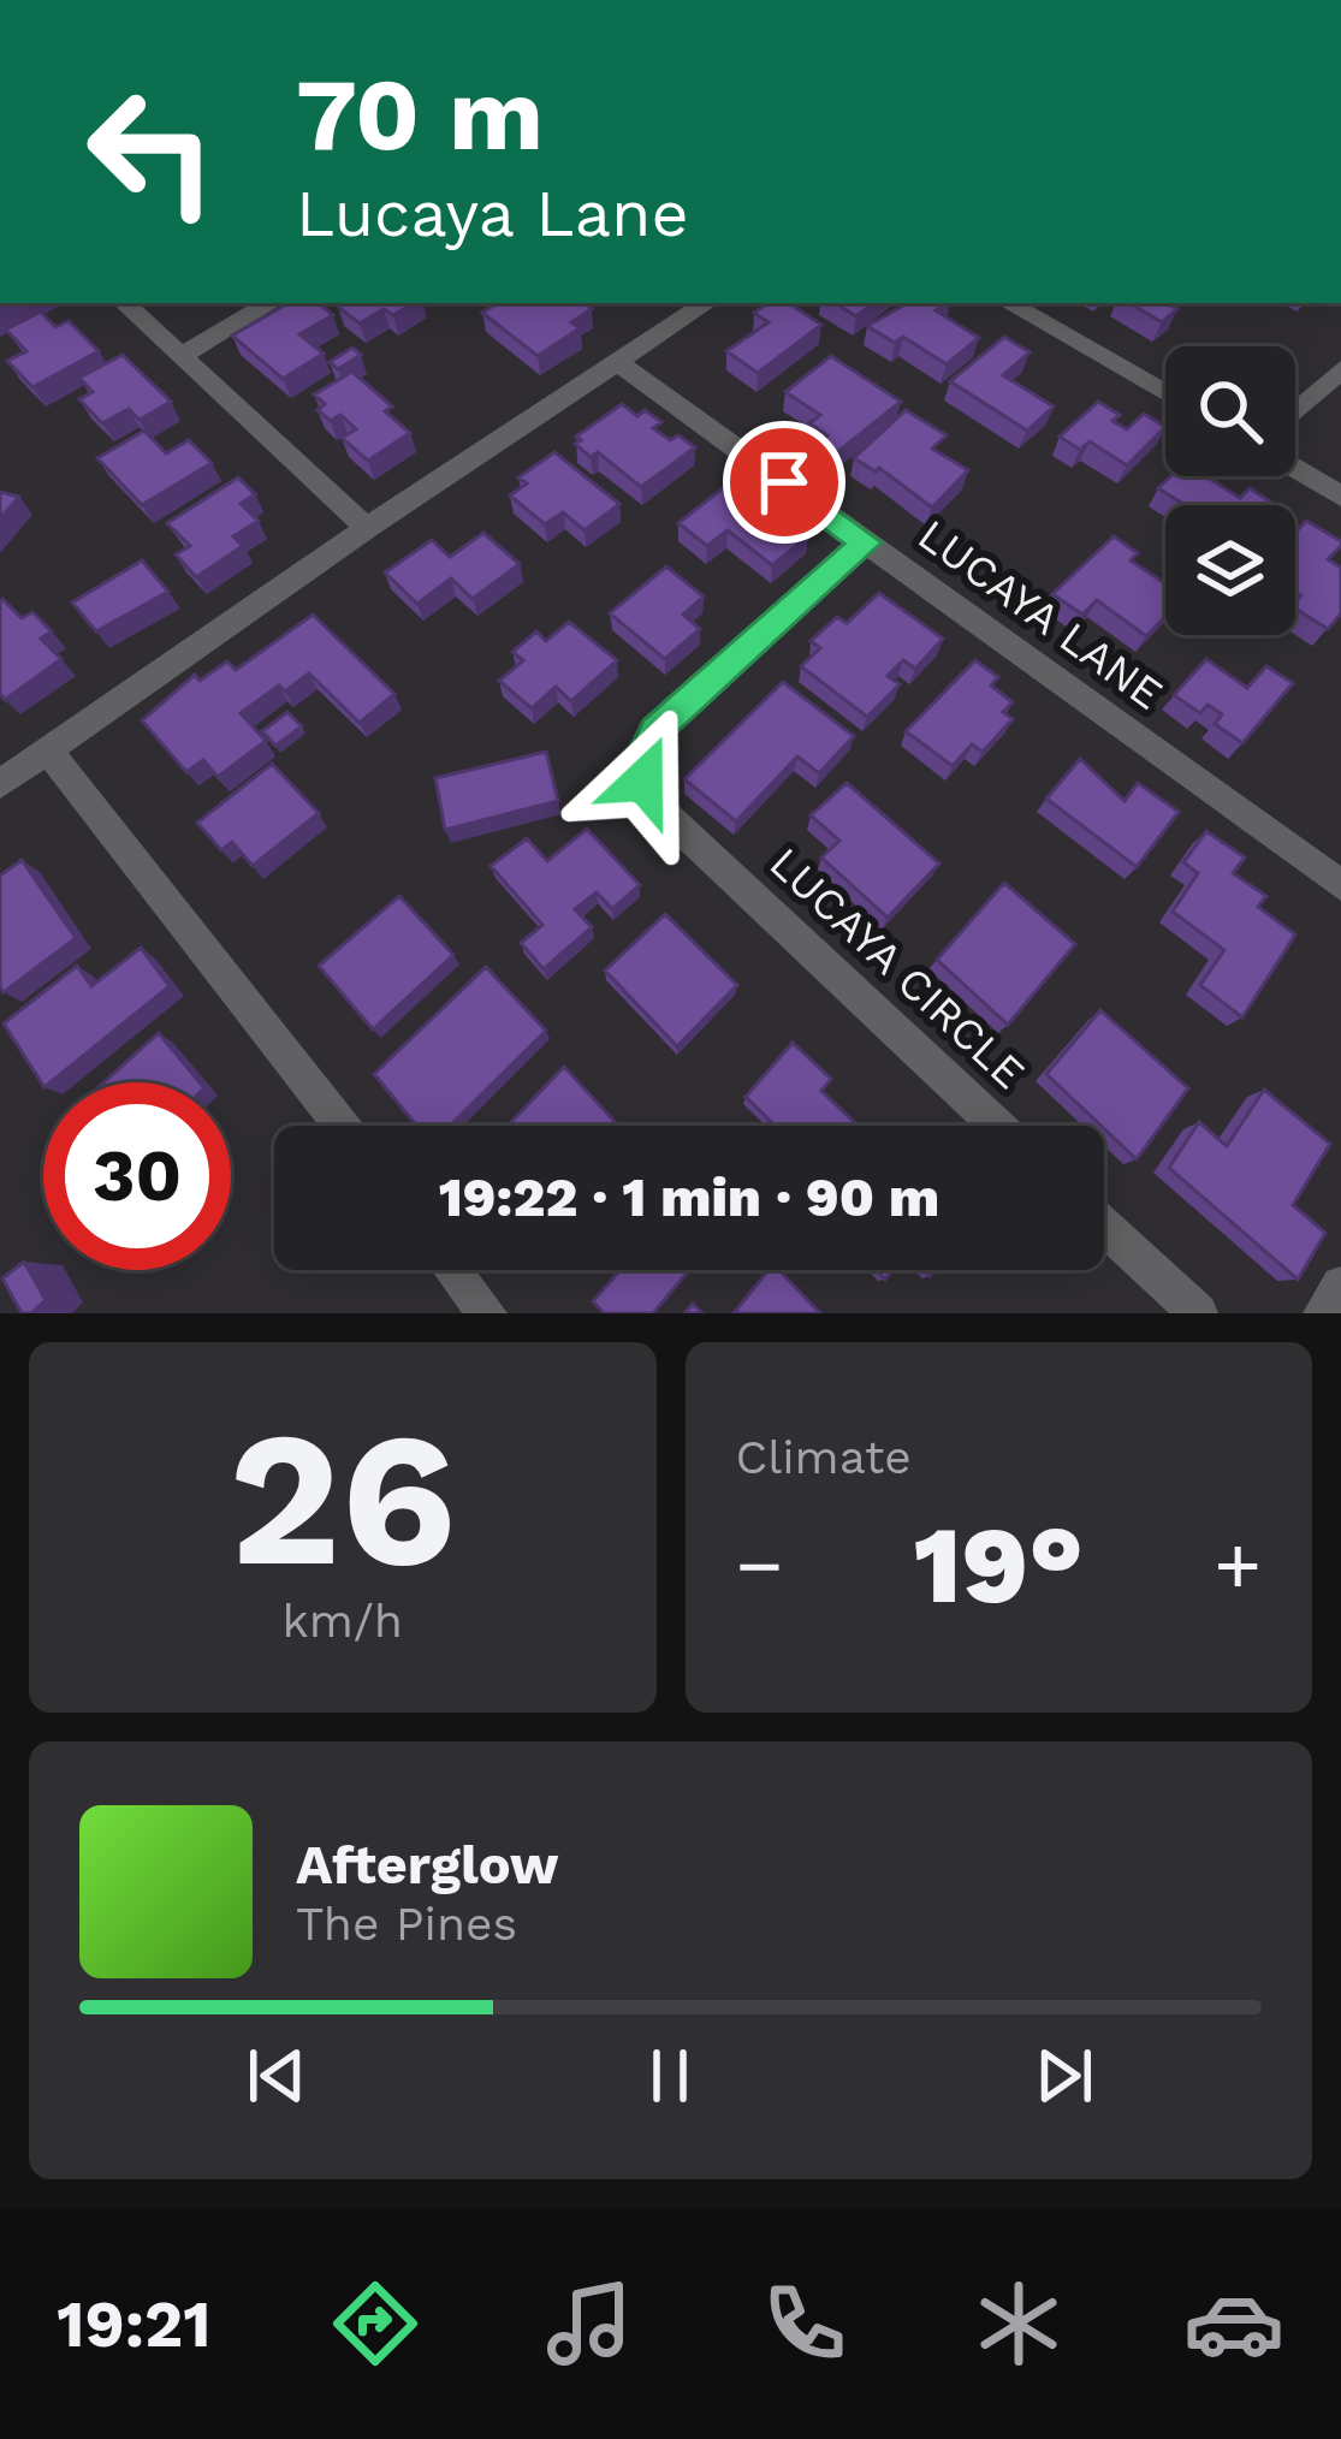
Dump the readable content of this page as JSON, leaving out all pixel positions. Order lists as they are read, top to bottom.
{
  "streets": {
    "street": ["LUCAYA LANE", "LUCAYA CIRCLE"]
  },
  "crossings": [
    ["LUCAYA LANE", "LUCAYA CIRCLE"]
  ],
  "page": {
    "turn": ["70 m", "Lucaya Lane"],
    "limit": "30",
    "trip": "19:22 · 1 min · 90 m",
    "tile": [
      ["26", "km/h"],
      "Climate"
    ],
    "heat": ["−", "19°", "+"],
    "song": ["Afterglow", "The Pines"],
    "tabs": "19:21"
  }
}
